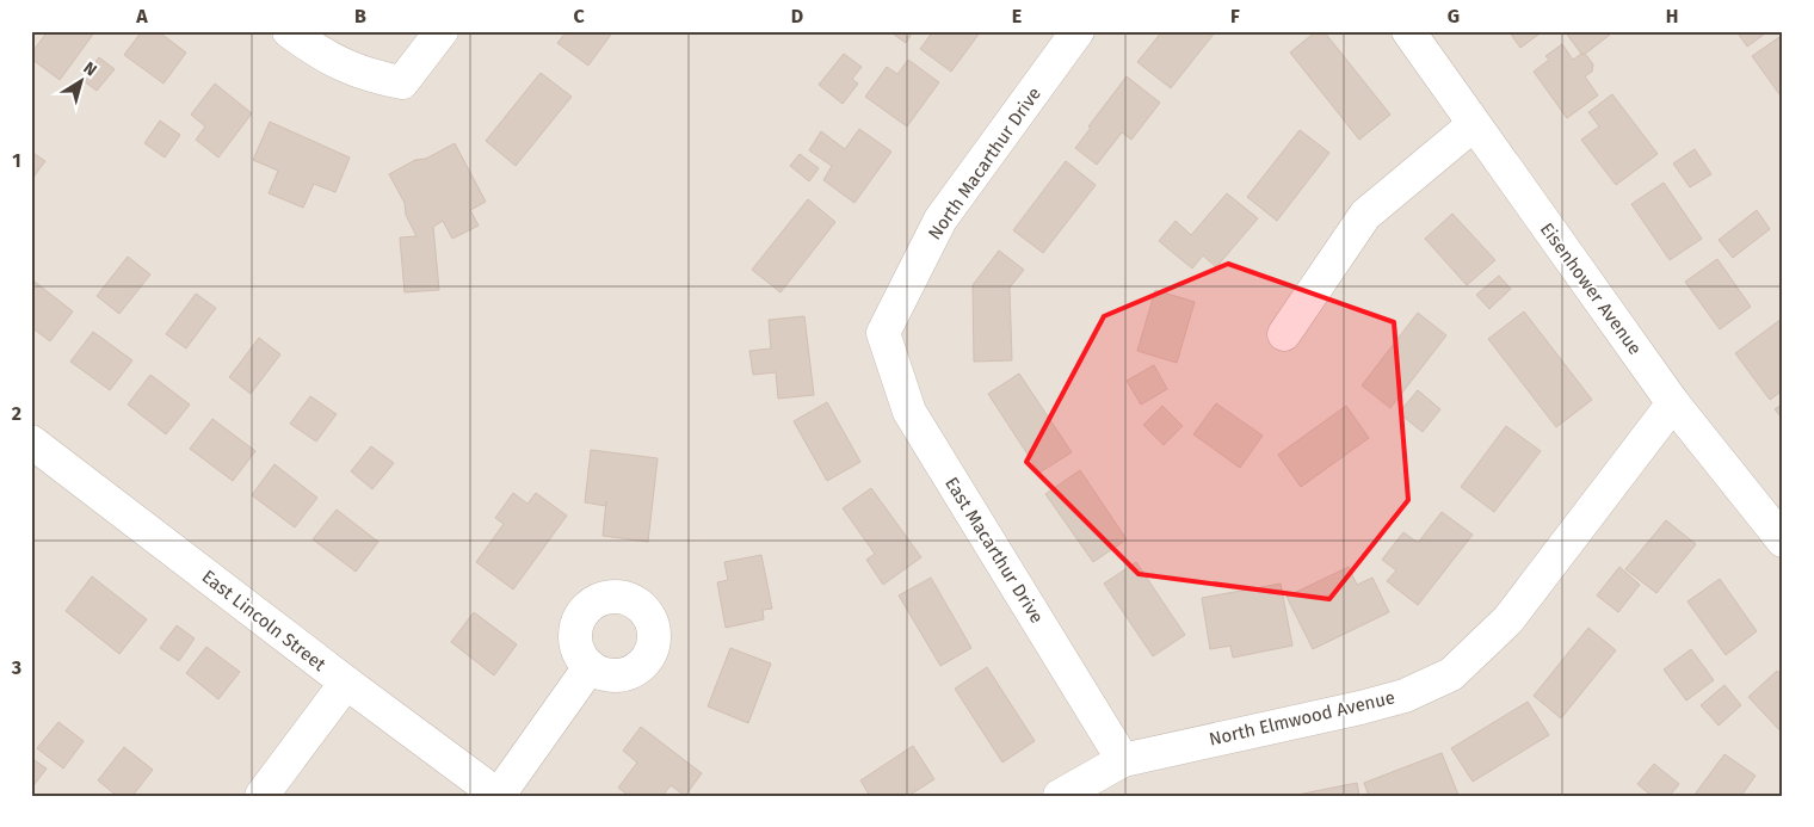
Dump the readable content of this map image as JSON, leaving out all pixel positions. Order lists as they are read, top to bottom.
{
  "streets": {
    "street": [
      "North Macarthur Drive",
      "Eisenhower Avenue",
      "East Macarthur Drive",
      "East Lincoln Street",
      "North Elmwood Avenue"
    ]
  },
  "crossings": [
    ["North Macarthur Drive", "East Macarthur Drive"],
    ["Eisenhower Avenue", "North Elmwood Avenue"],
    ["East Macarthur Drive", "North Elmwood Avenue"]
  ],
  "north": "top right",
  "grid": {
    "columns": [
      "A",
      "B",
      "C",
      "D",
      "E",
      "F",
      "G",
      "H"
    ],
    "rows": ["1", "2", "3"]
  }
}
